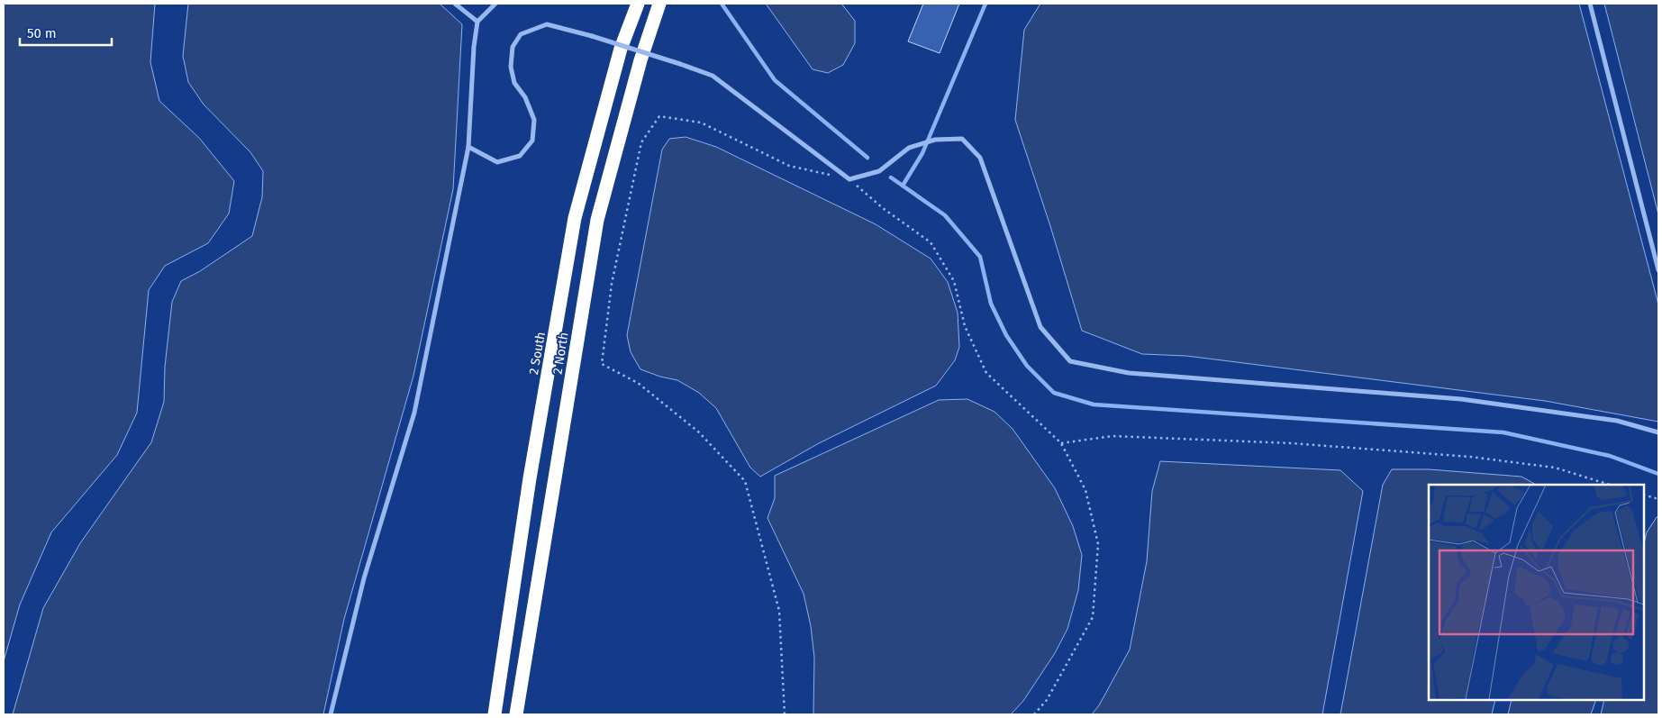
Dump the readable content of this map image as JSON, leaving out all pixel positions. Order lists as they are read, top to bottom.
{
  "streets": {
    "highway": ["2 South", "2 North"]
  },
  "scale_bar": "50 m"
}
